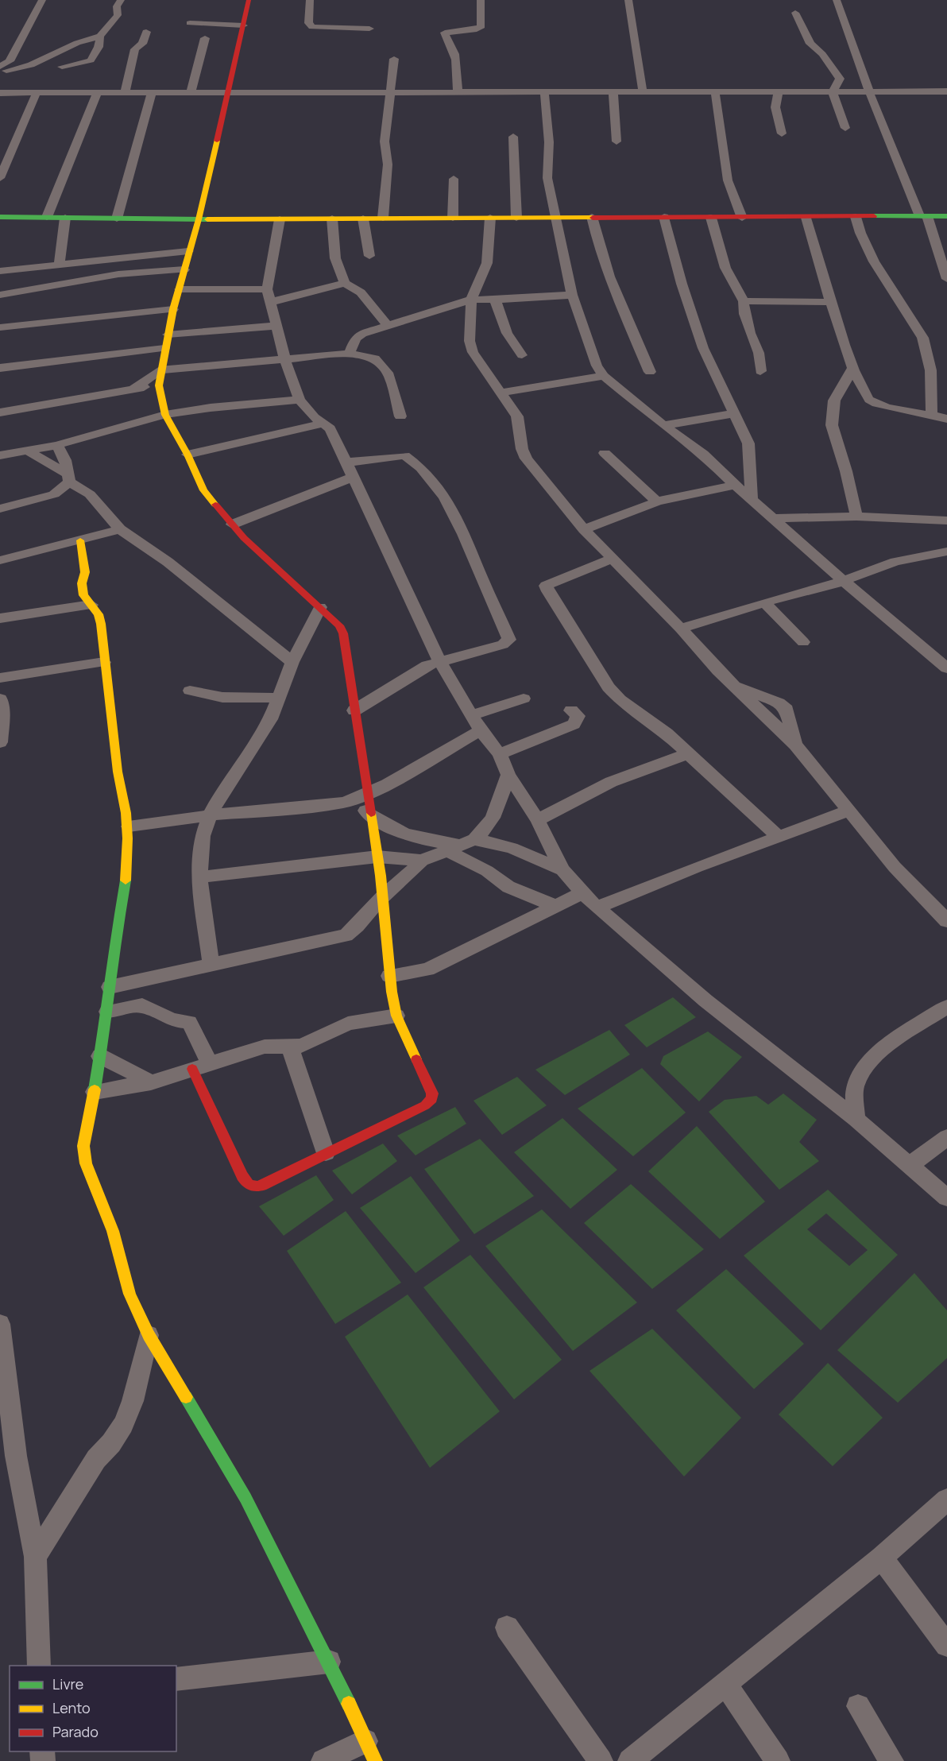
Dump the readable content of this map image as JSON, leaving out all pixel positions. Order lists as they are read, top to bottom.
{
  "legend": ["Livre", "Lento", "Parado"]
}
